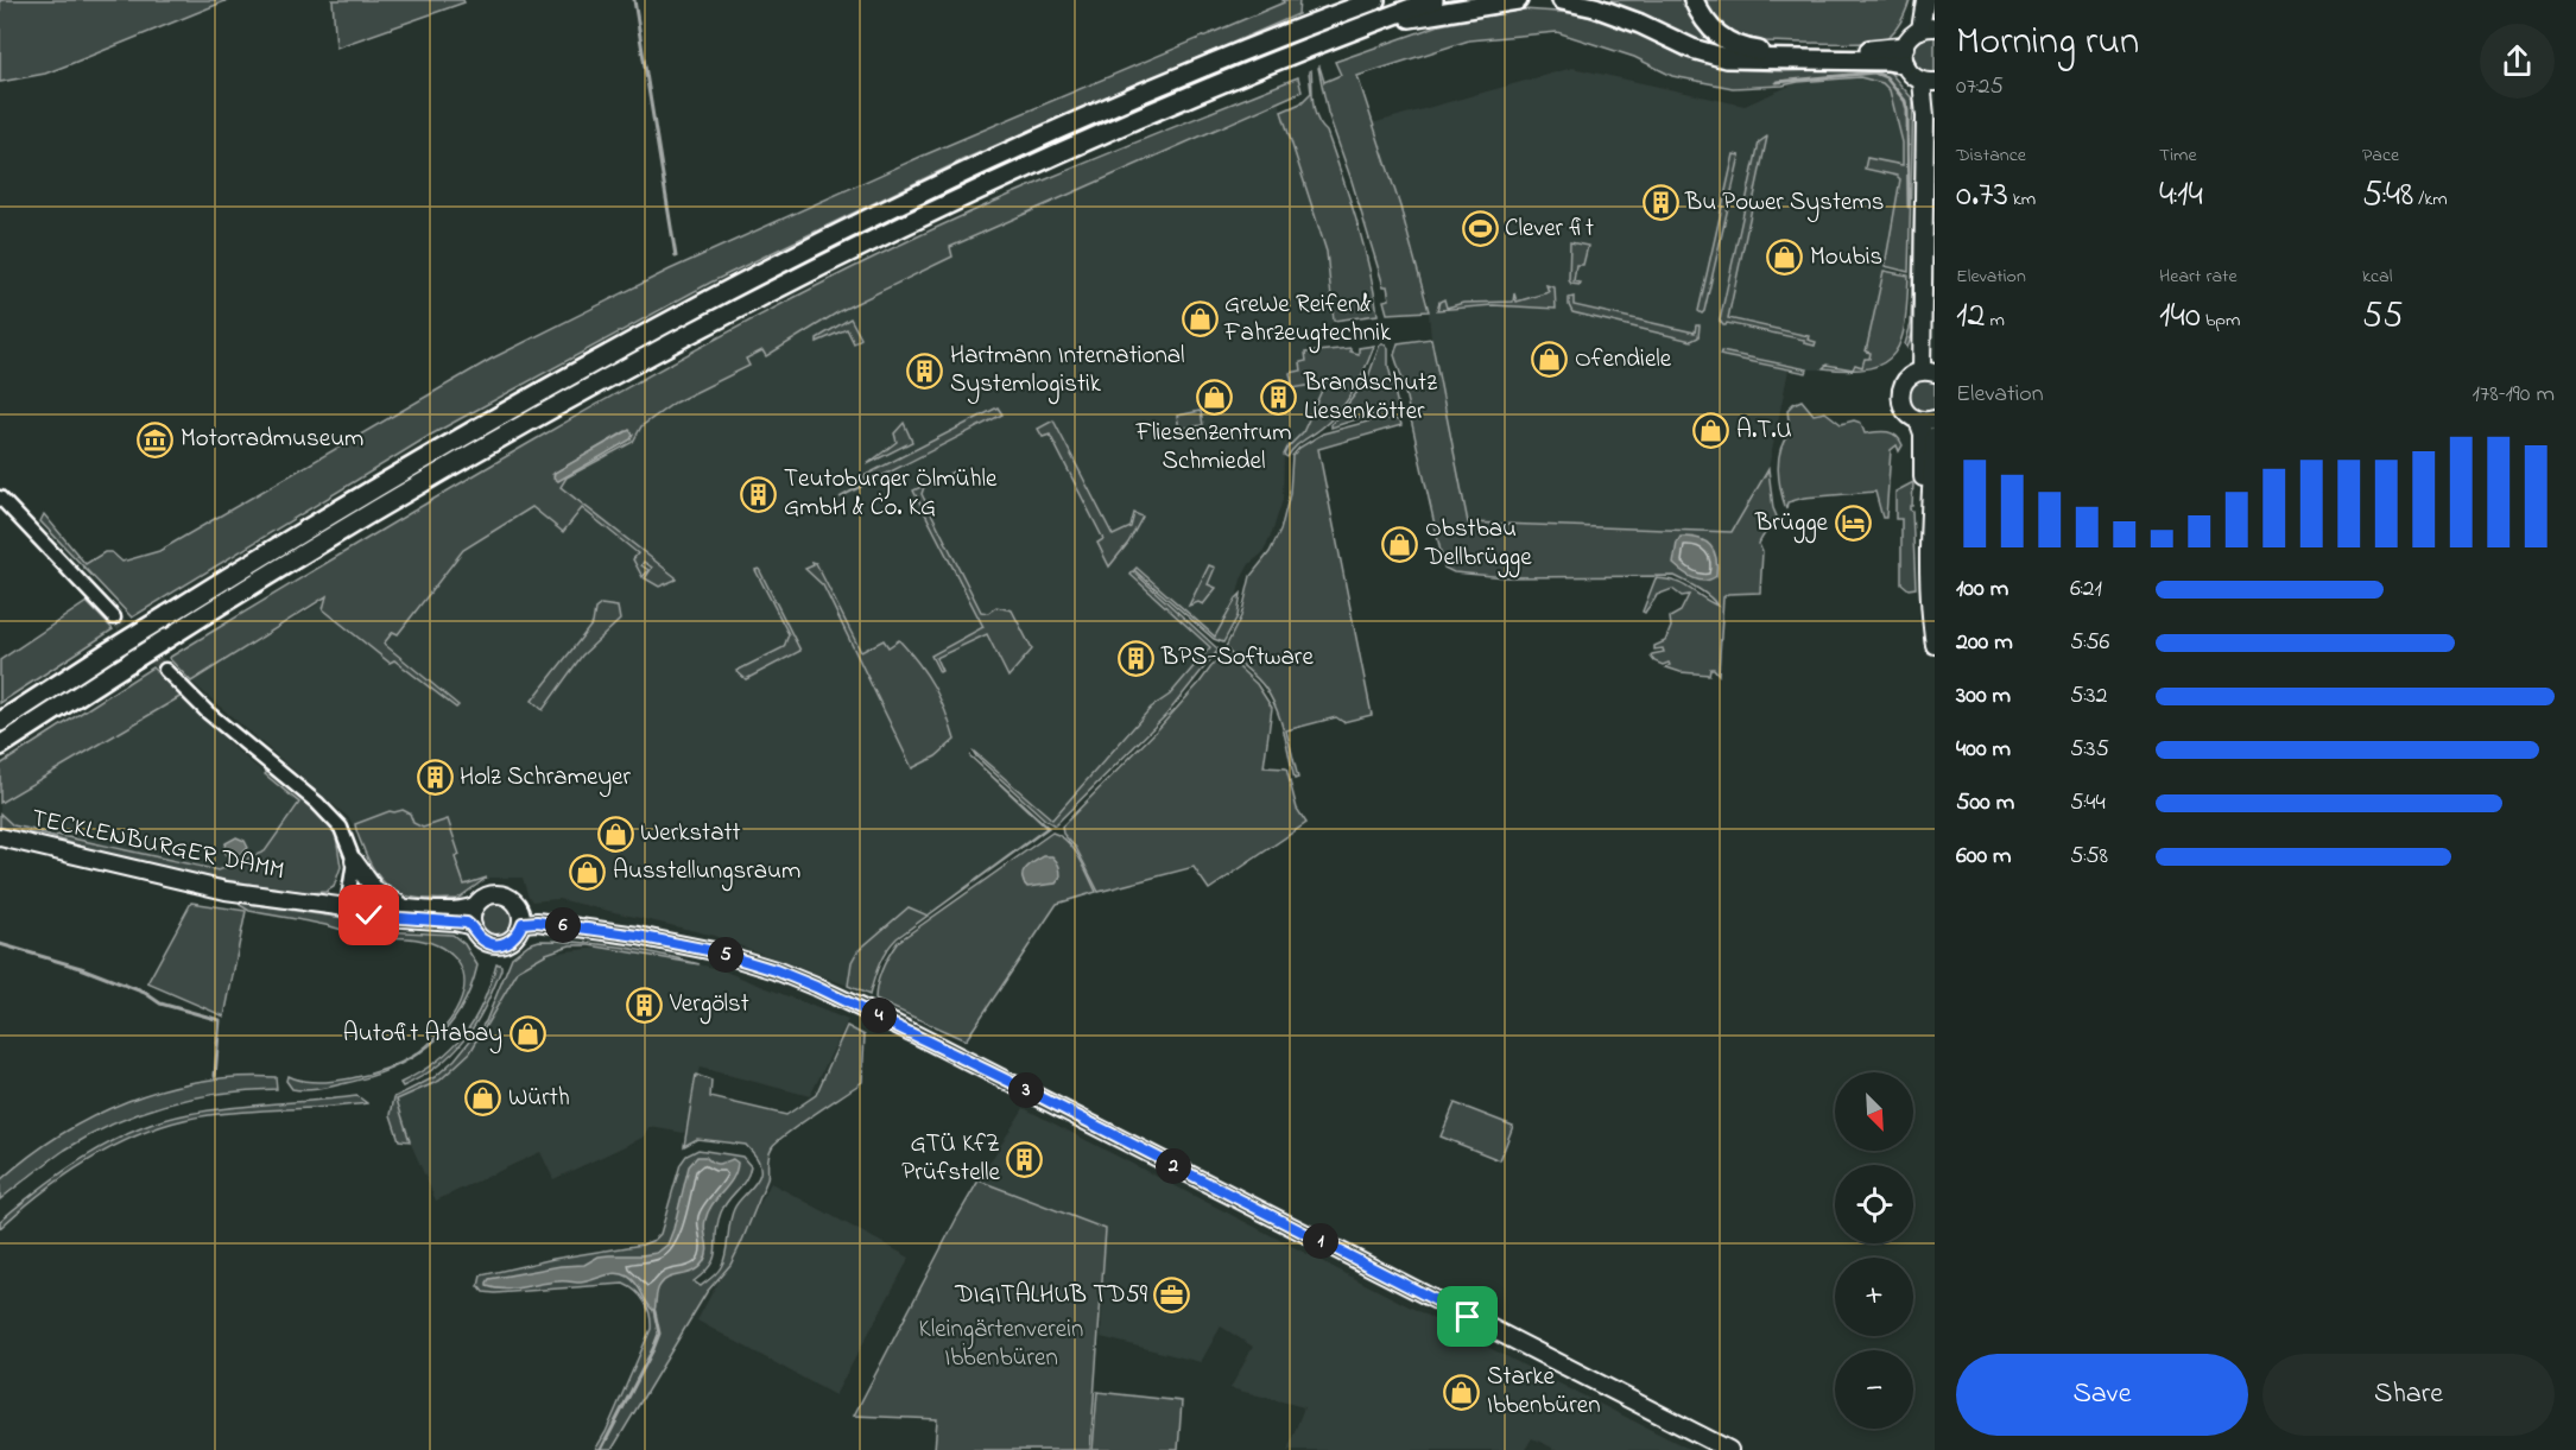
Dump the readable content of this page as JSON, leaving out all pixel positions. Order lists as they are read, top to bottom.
{
  "streets": {
    "main road": ["TECKLENBURGER DAMM"]
  },
  "parks": ["Kleingärtenverein Ibbenbüren"],
  "places": {
    "building": [
      "Bu Power Systems",
      "Hartmann International Systemlogistik",
      "Brandschutz Liesenkötter",
      "Teutoburger Ölmühle GmbH & Co. KG",
      "BPS-Software",
      "Holz Schrameyer",
      "Vergölst",
      "GTÜ KfZ Prüfstelle"
    ],
    "sports": ["Clever fit"],
    "shop": [
      "Moubis",
      "GreWe Reifen& Fahrzeugtechnik",
      "Ofendiele",
      "Fliesenzentrum Schmiedel",
      "A.T.U",
      "Obstbau Dellbrügge",
      "Werkstatt",
      "Ausstellungsraum",
      "Autofit Atabay",
      "Würth",
      "Starke Ibbenbüren"
    ],
    "museum": ["Motorradmuseum"],
    "hotel": ["Brügge"],
    "office": ["DIGITALHUB TD59"]
  },
  "north": "bottom right",
  "page": {
    "heading": ["Morning run", "07:25"],
    "stats": [
      ["Distance", "0.73 km"],
      ["Time", "4:14"],
      ["Pace", "5:48 /km"],
      ["Elevation", "12 m"],
      ["Heart rate", "140 bpm"],
      ["kcal", "55"]
    ],
    "chart": ["Elevation", "178–190 m"],
    "list": [
      {
        "name": "100 m",
        "note": "6:21"
      },
      {
        "name": "200 m",
        "note": "5:56"
      },
      {
        "name": "300 m",
        "note": "5:32"
      },
      {
        "name": "400 m",
        "note": "5:35"
      },
      {
        "name": "500 m",
        "note": "5:44"
      },
      {
        "name": "600 m",
        "note": "5:58"
      }
    ],
    "pins": [
      "6",
      "5",
      "4",
      "3",
      "2",
      "1"
    ],
    "map_buttons": ["+", "−"],
    "buttons": ["Save", "Share"]
  }
}
